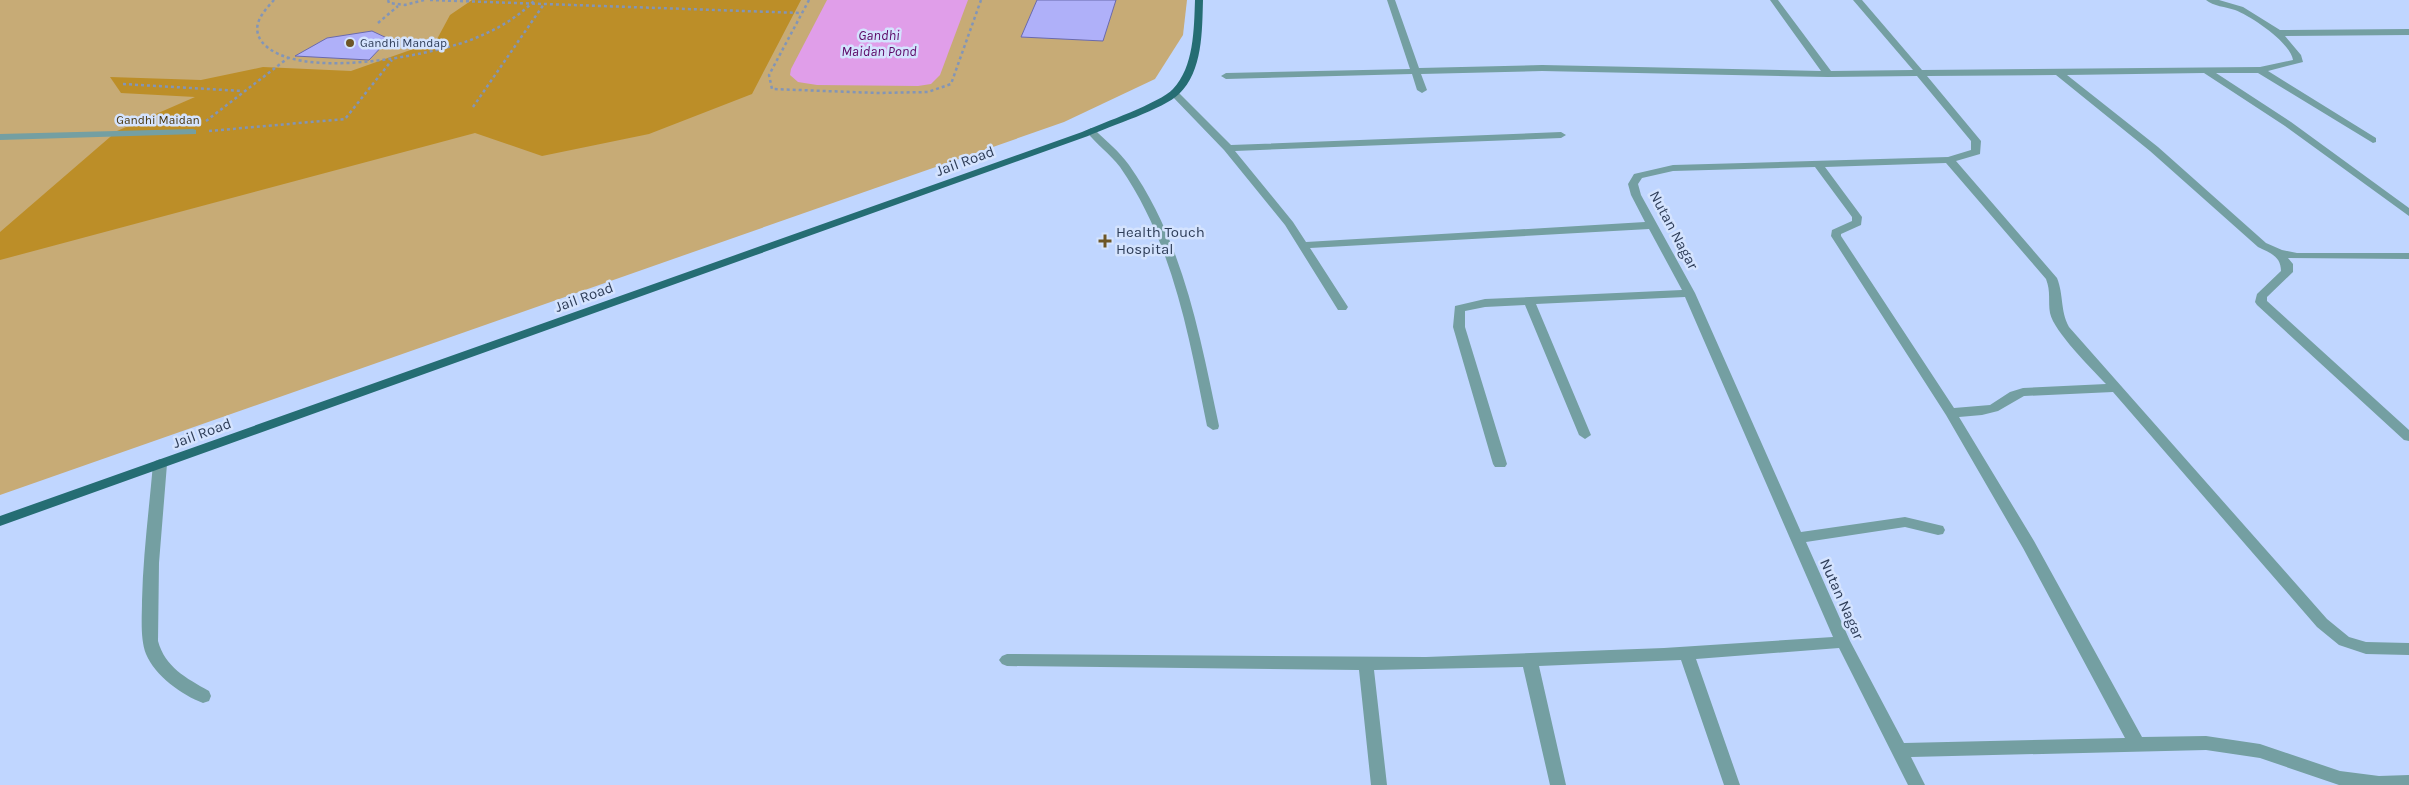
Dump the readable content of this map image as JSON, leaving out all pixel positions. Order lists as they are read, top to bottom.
{
  "streets": {
    "main road": ["Jail Road"],
    "street": ["Nutan Nagar"]
  },
  "water": ["Gandhi Maidan Pond"],
  "parks": ["Gandhi Maidan"],
  "places": {
    "other": ["Gandhi Mandap"],
    "health": ["Health Touch Hospital"]
  }
}
